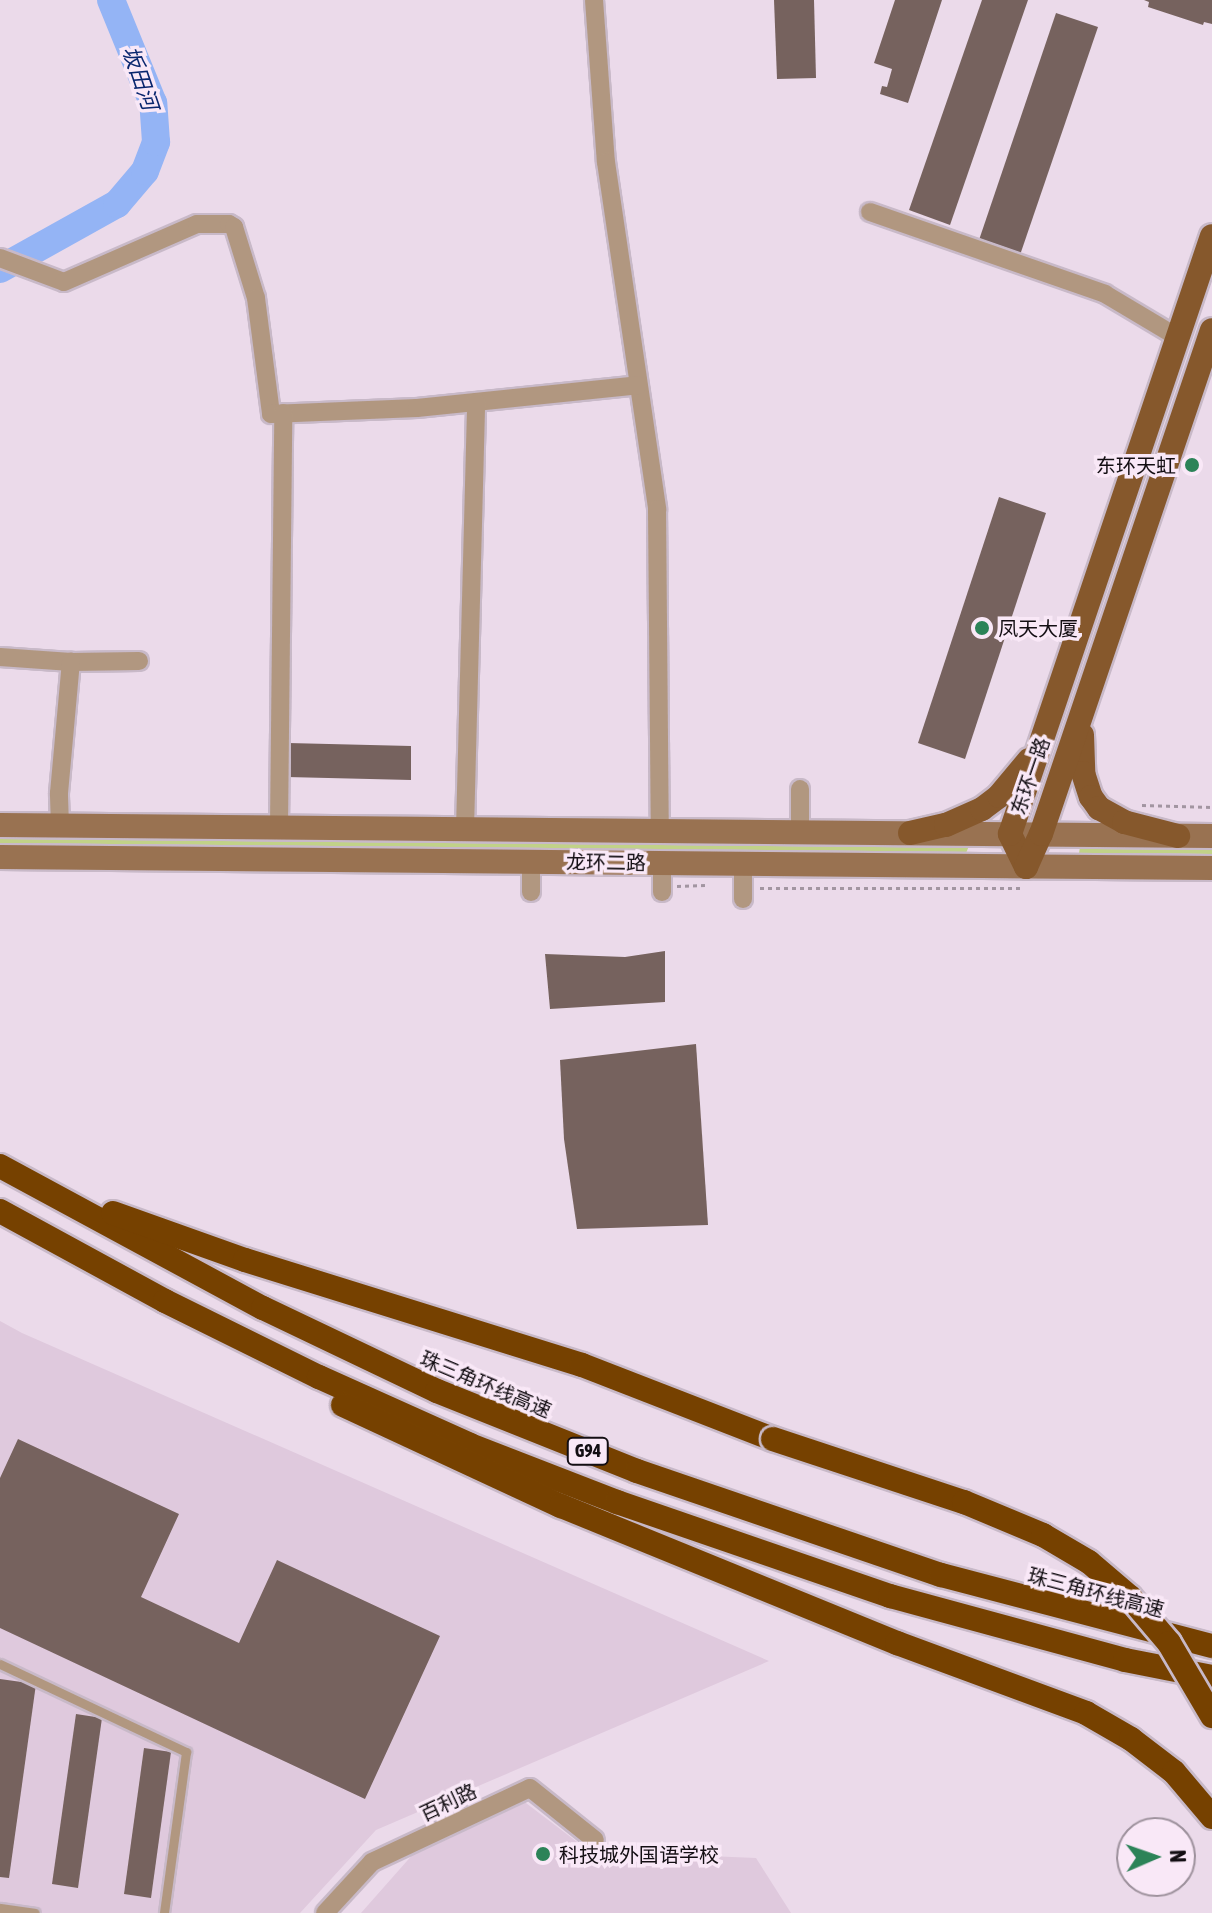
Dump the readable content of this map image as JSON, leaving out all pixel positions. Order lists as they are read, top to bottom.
{
  "streets": {
    "highway": ["珠三角环线高速", "G94"],
    "main road": ["东环一路", "龙环二路"],
    "street": ["百利路"]
  },
  "crossings": [
    ["东环一路", "龙环二路"]
  ],
  "water": ["坂田河"],
  "places": ["东环天虹", "凤天大厦", "科技城外国语学校"],
  "north": "right"
}
